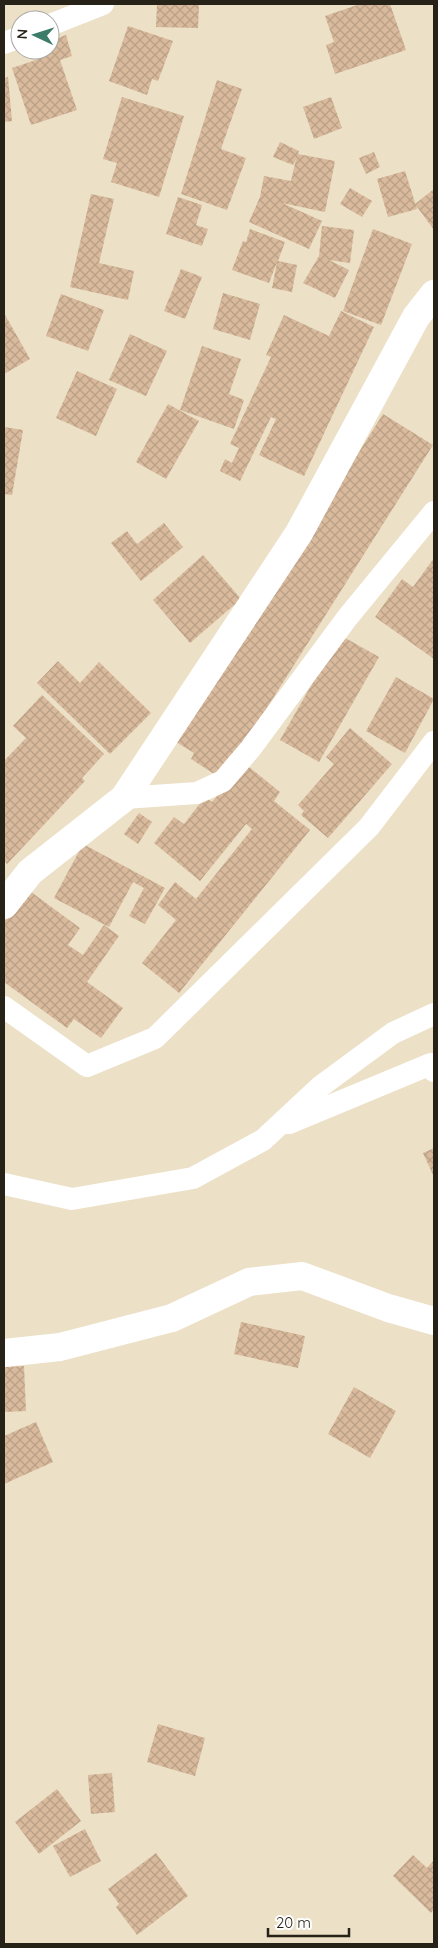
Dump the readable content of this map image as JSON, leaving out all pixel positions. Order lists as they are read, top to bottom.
{
  "scale_bar": "20 m",
  "north": "left"
}
